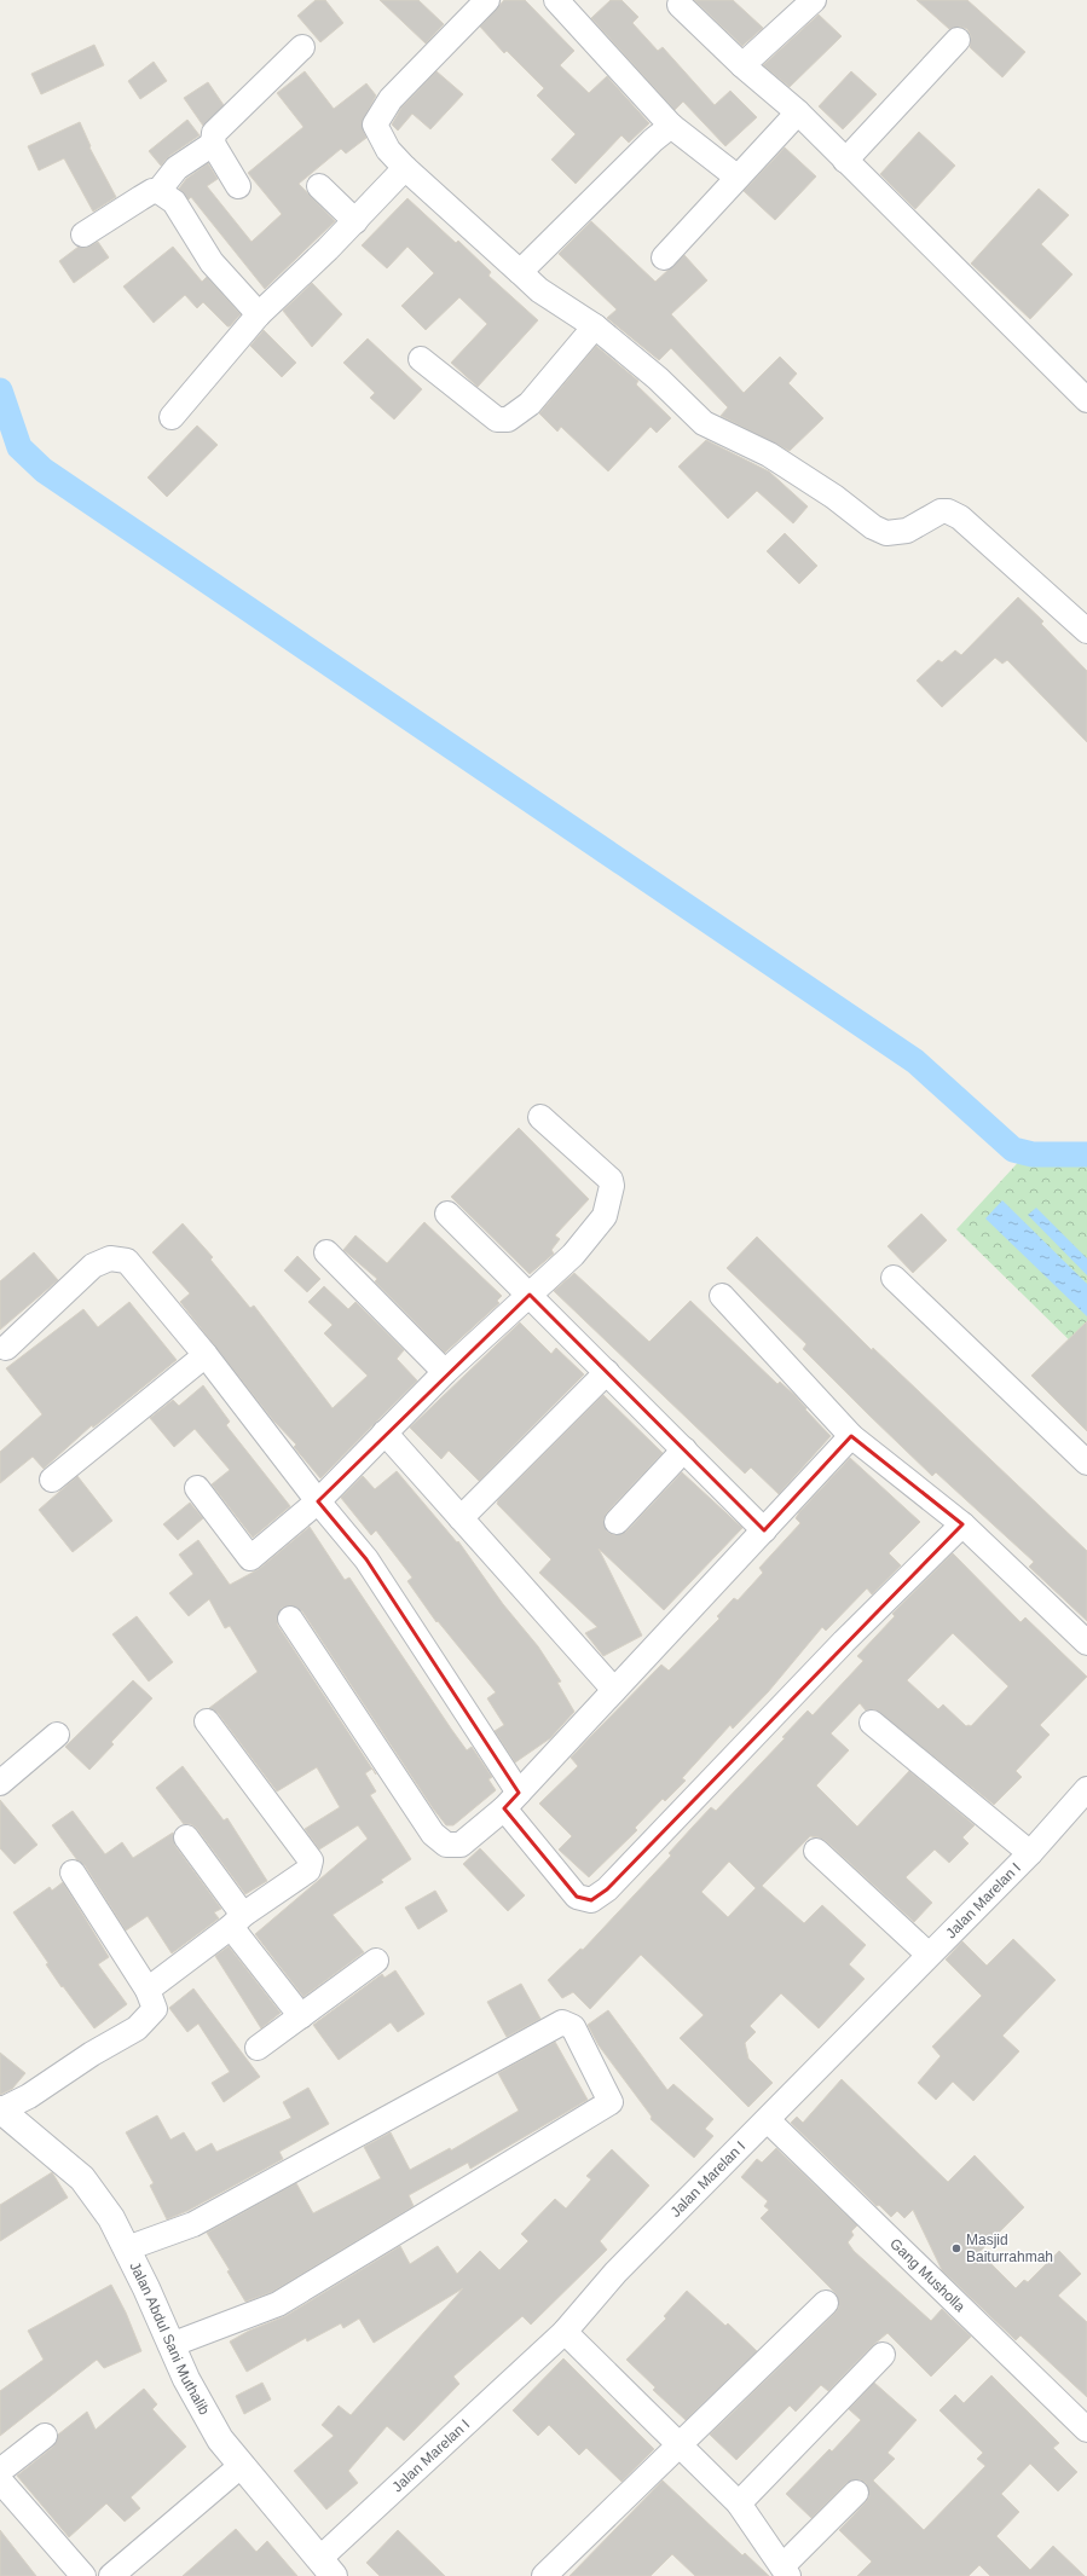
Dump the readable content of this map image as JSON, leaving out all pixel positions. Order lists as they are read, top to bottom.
{
  "streets": {
    "street": ["Jalan Marelan I", "Gang Musholla", "Jalan Abdul Sani Muthalib"]
  },
  "crossings": [
    ["Jalan Marelan I", "Gang Musholla"],
    ["Jalan Marelan I", "Jalan Abdul Sani Muthalib"]
  ],
  "places": ["Masjid Baiturrahmah"]
}
